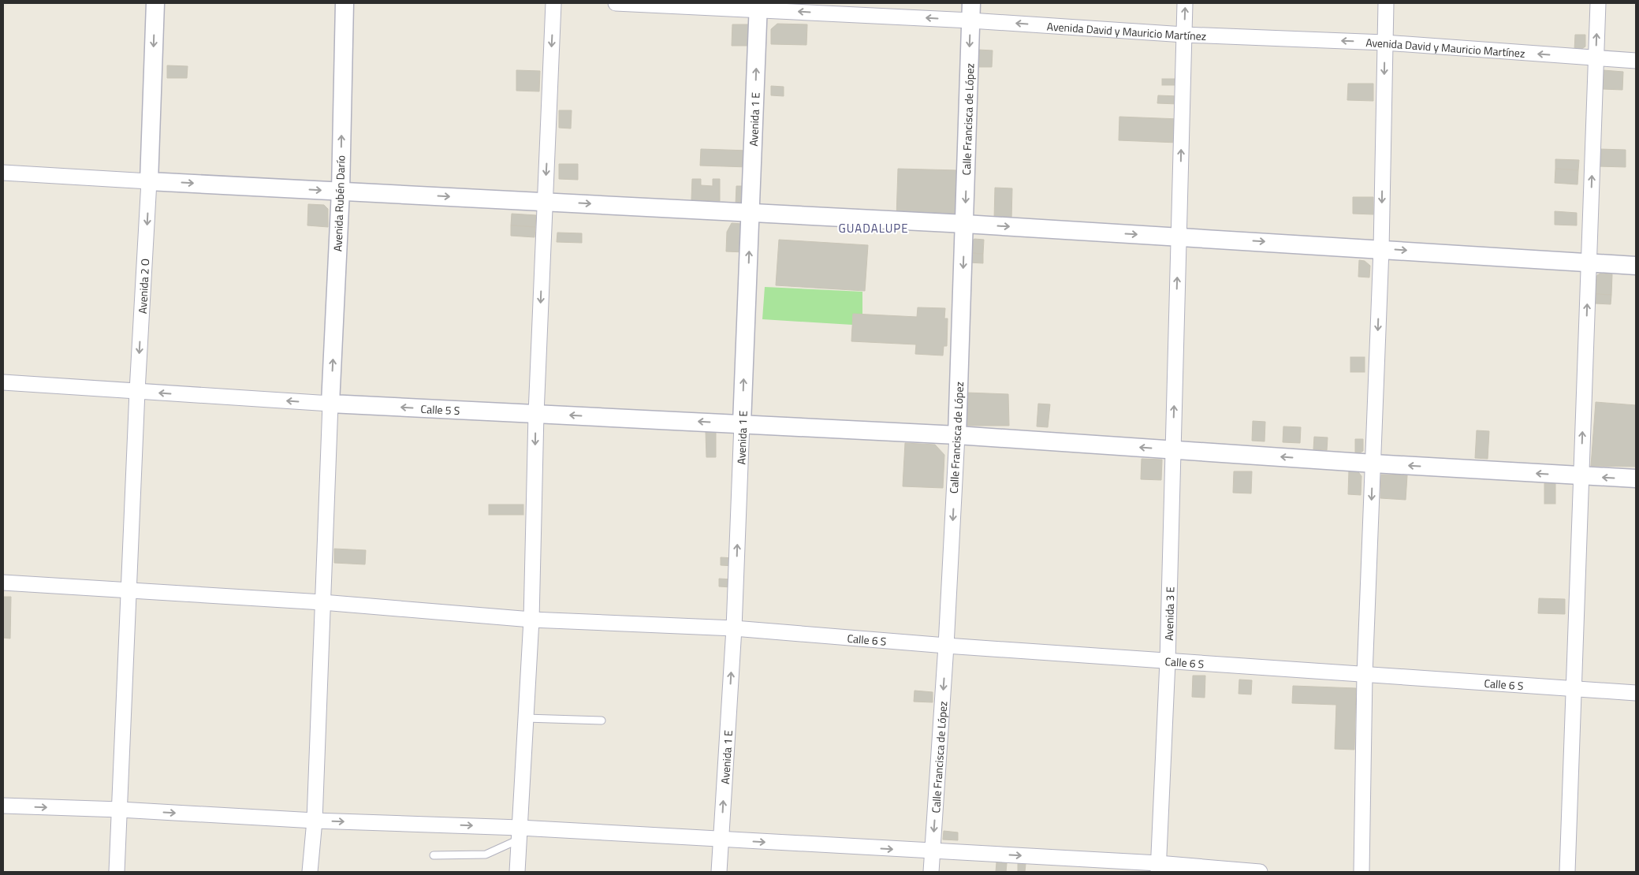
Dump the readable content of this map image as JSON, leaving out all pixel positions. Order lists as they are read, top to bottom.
{
  "streets": {
    "street": [
      "Avenida David y Mauricio Martínez",
      "Avenida 1 E",
      "Calle Francisca de López",
      "Avenida Rubén Darío",
      "Avenida 2 O",
      "Calle 5 S",
      "Avenida 3 E",
      "Calle 6 S"
    ]
  },
  "crossings": [
    ["Avenida David y Mauricio Martínez", "Avenida 1 E"],
    ["Avenida David y Mauricio Martínez", "Calle Francisca de López"],
    ["Avenida David y Mauricio Martínez", "Avenida 3 E"],
    ["Avenida 1 E", "Calle 5 S"],
    ["Avenida 1 E", "Calle 6 S"],
    ["Calle Francisca de López", "Calle 5 S"],
    ["Calle Francisca de López", "Calle 6 S"],
    ["Avenida Rubén Darío", "Calle 5 S"],
    ["Avenida 2 O", "Calle 5 S"],
    ["Avenida 2 O", "Calle 6 S"],
    ["Calle 5 S", "Avenida 3 E"],
    ["Avenida 3 E", "Calle 6 S"]
  ],
  "one_way": [
    "Avenida David y Mauricio Martínez",
    "Avenida 1 E",
    "Calle Francisca de López",
    "Avenida Rubén Darío",
    "Calle 5 S",
    "Avenida 3 E"
  ],
  "districts": ["GUADALUPE"]
}
